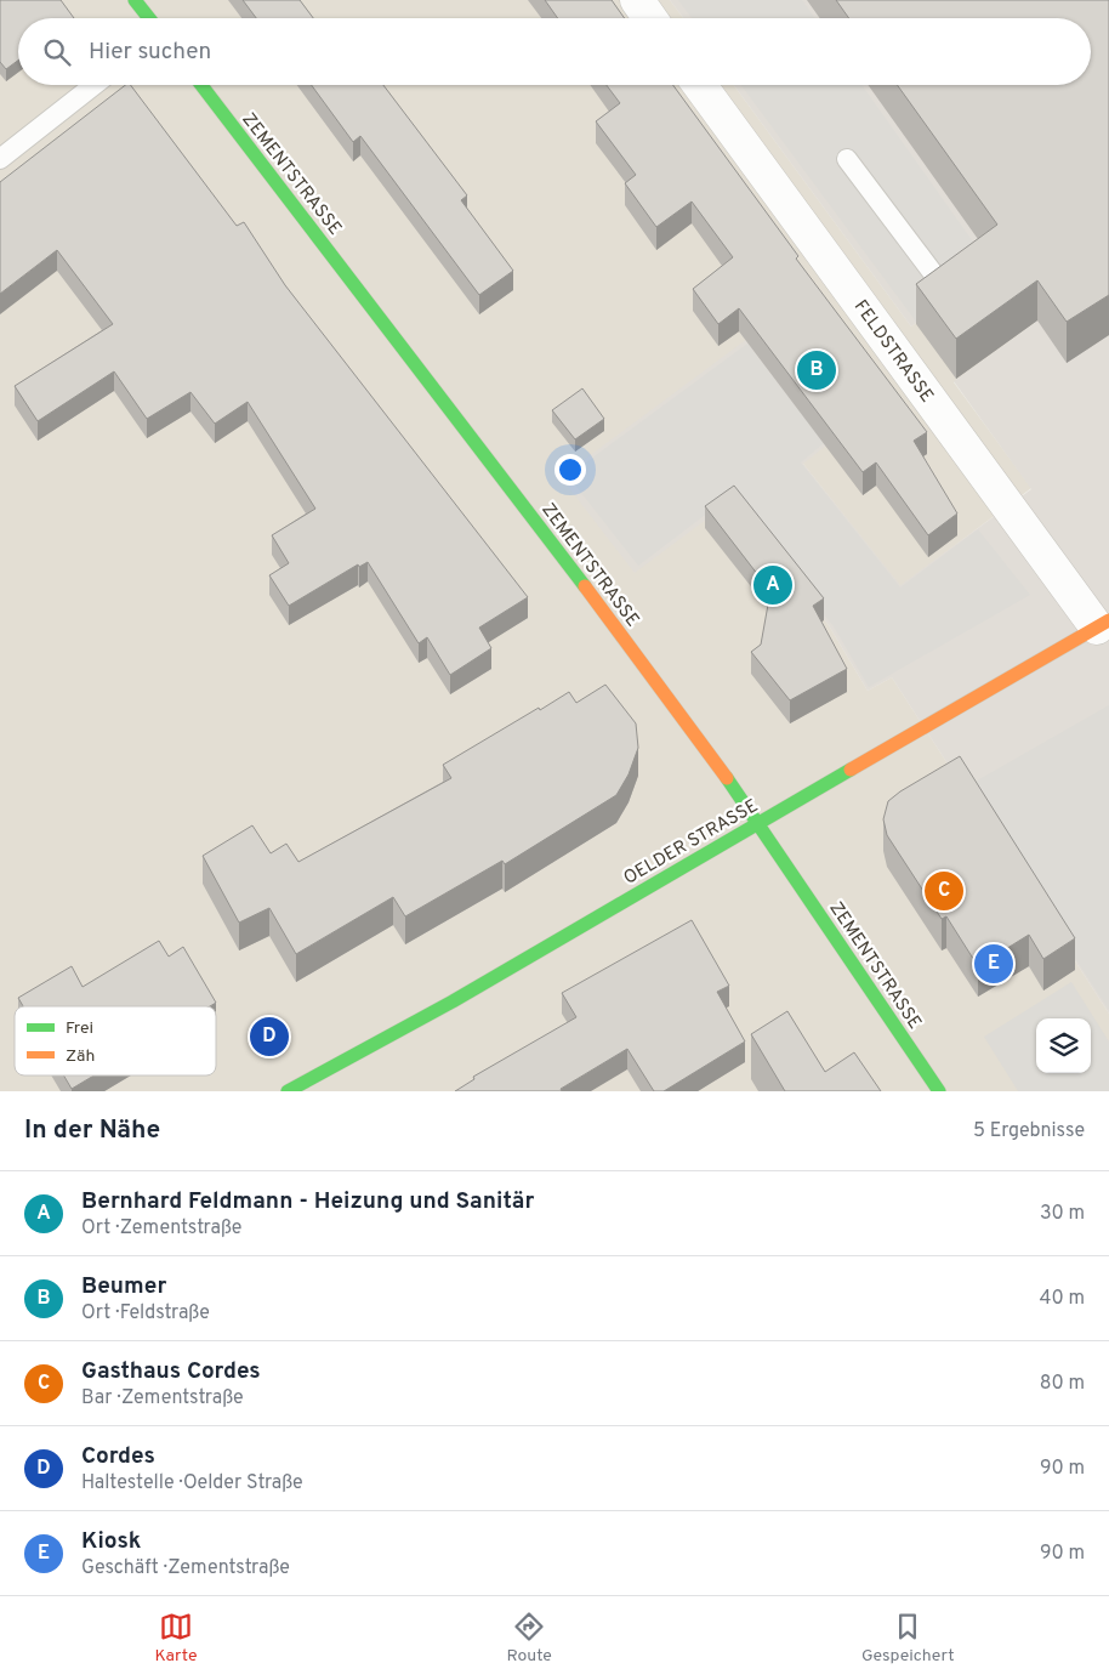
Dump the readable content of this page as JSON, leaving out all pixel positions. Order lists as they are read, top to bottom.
{
  "streets": {
    "street": ["ZEMENTSTRASSE", "FELDSTRASSE", "OELDER STRASSE"]
  },
  "crossings": [
    ["ZEMENTSTRASSE", "OELDER STRASSE"],
    ["FELDSTRASSE", "OELDER STRASSE"]
  ],
  "legend": ["Frei", "Zäh"],
  "page": {
    "search": "Hier suchen",
    "pins": [
      "B",
      "A",
      "C",
      "E",
      "D"
    ],
    "heading": ["In der Nähe", "5 Ergebnisse"],
    "list": [
      {
        "mark": "A",
        "name": "Bernhard Feldmann - Heizung und Sanitär",
        "note": "Ort · Zementstraße",
        "value": "30 m"
      },
      {
        "mark": "B",
        "name": "Beumer",
        "note": "Ort · Feldstraße",
        "value": "40 m"
      },
      {
        "mark": "C",
        "name": "Gasthaus Cordes",
        "note": "Bar · Zementstraße",
        "value": "80 m"
      },
      {
        "mark": "D",
        "name": "Cordes",
        "note": "Haltestelle · Oelder Straße",
        "value": "90 m"
      },
      {
        "mark": "E",
        "name": "Kiosk",
        "note": "Geschäft · Zementstraße",
        "value": "90 m"
      }
    ],
    "nav": ["Karte", "Route", "Gespeichert"]
  }
}
